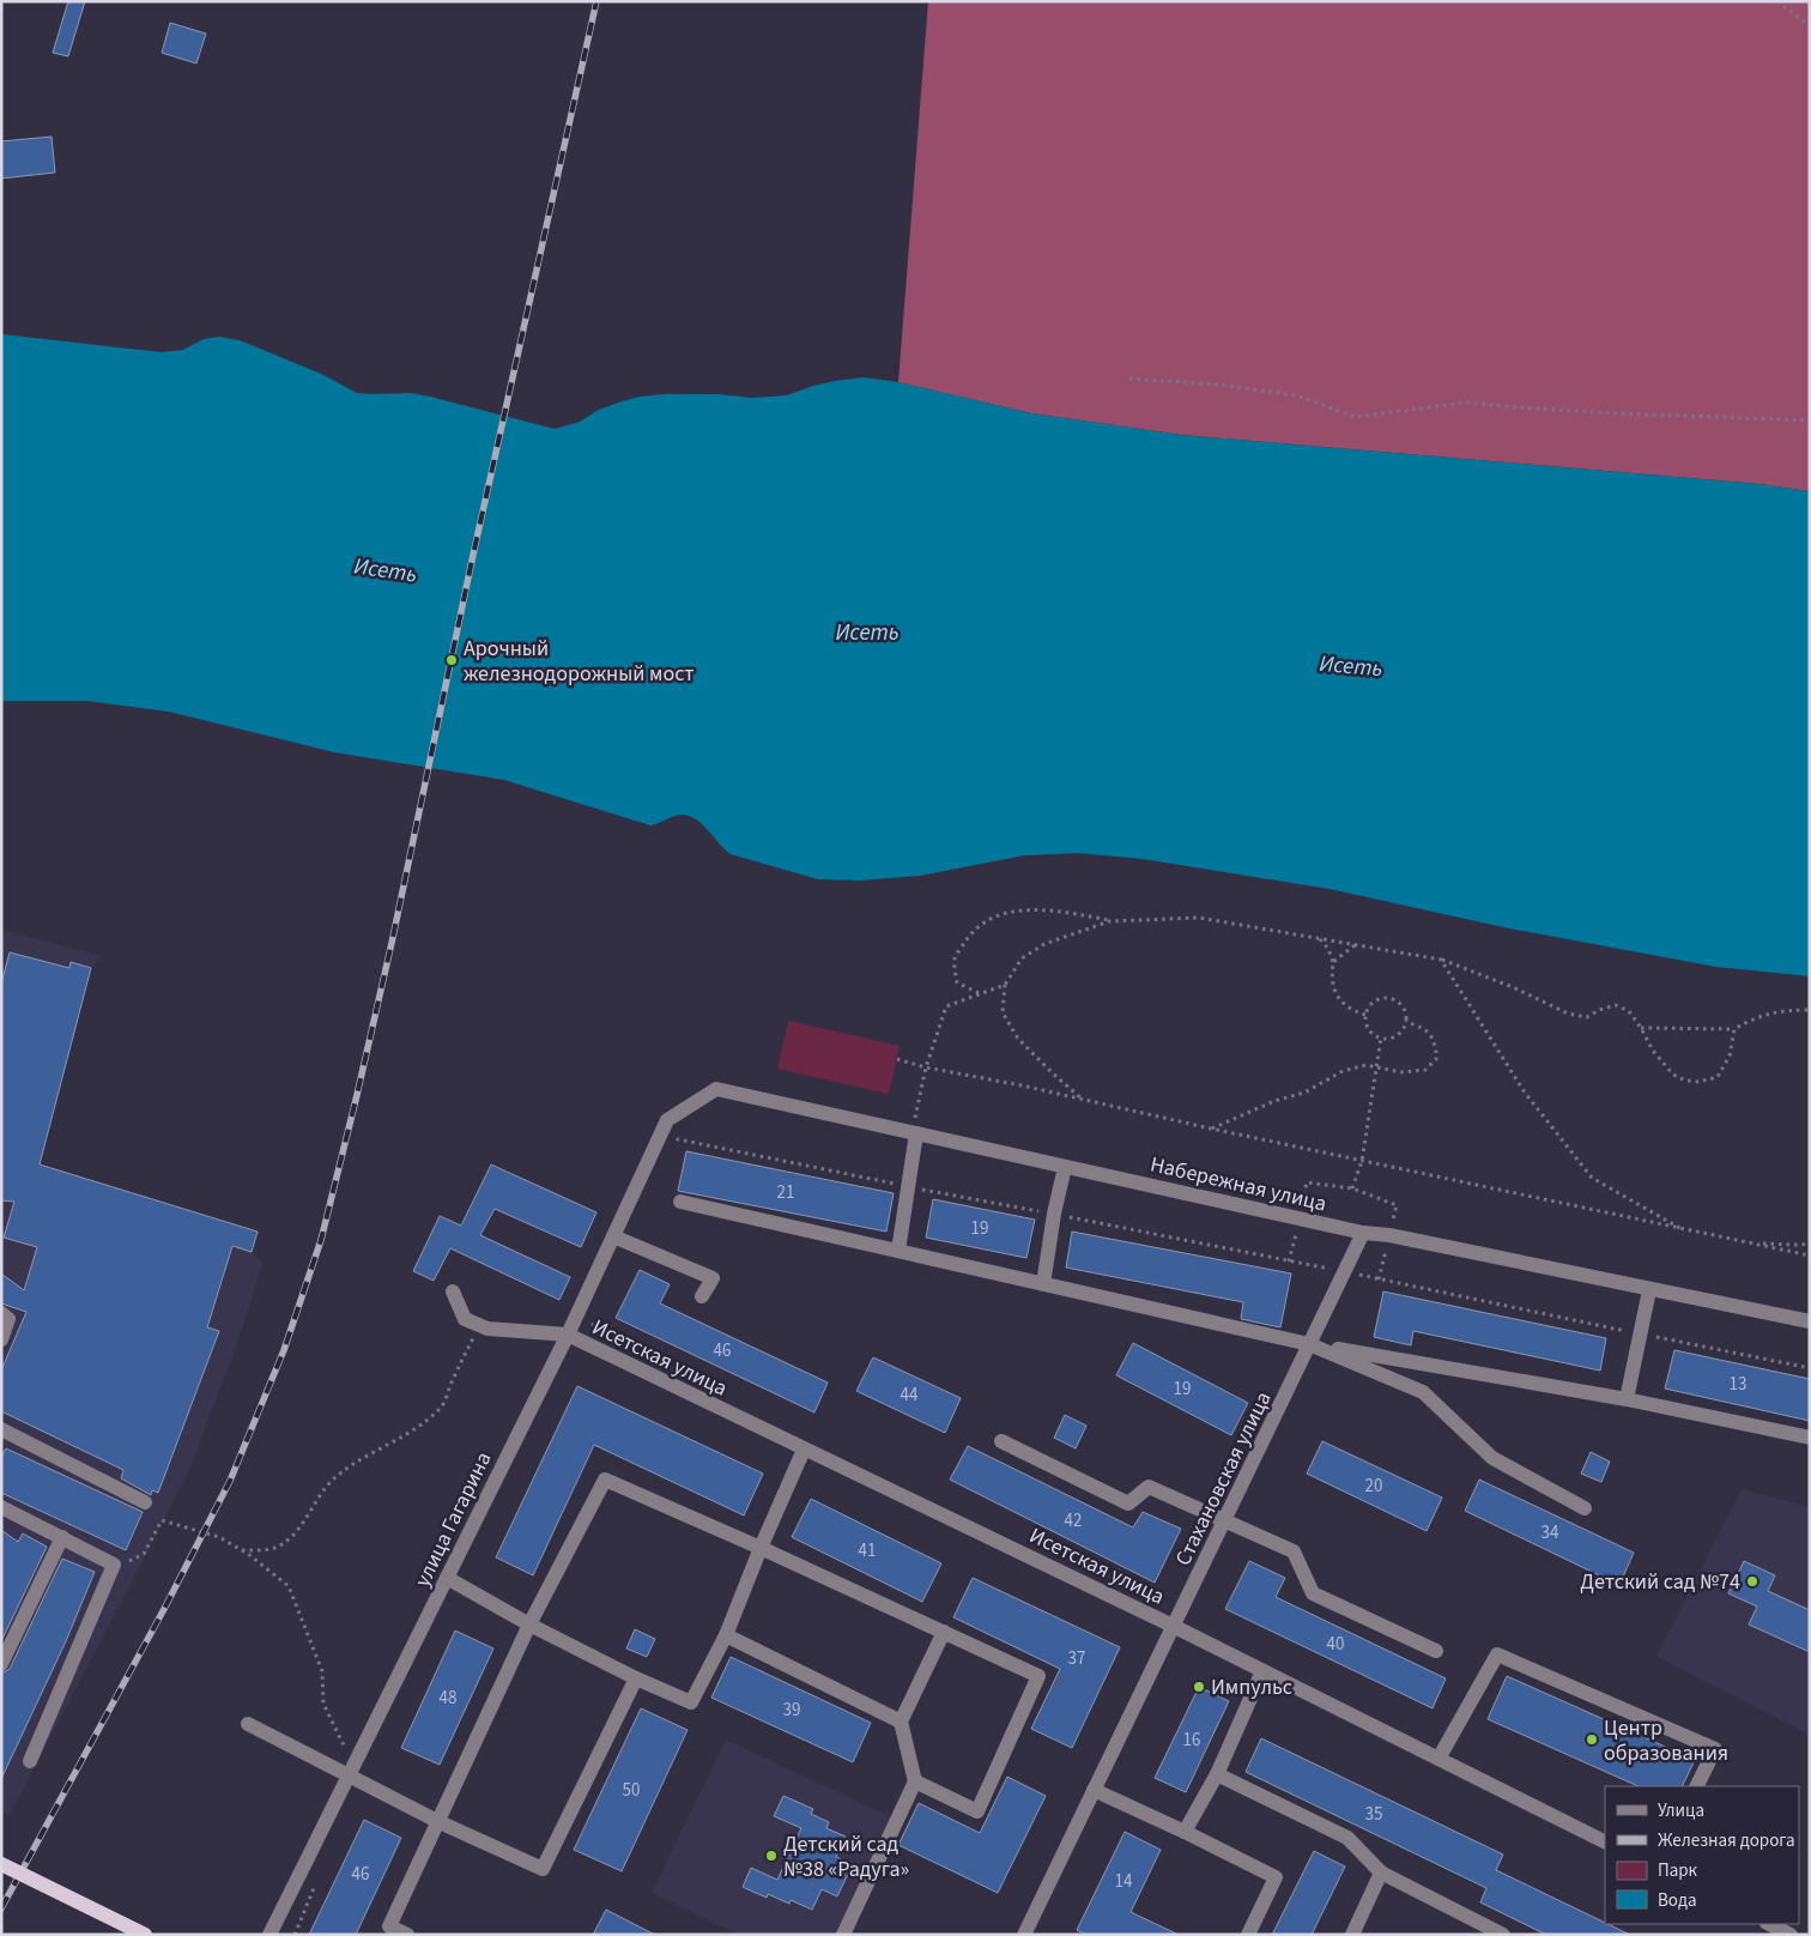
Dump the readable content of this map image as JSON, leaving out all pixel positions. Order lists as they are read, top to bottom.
{
  "streets": {
    "street": [
      "Набережная улица",
      "Исетская улица",
      "Стахановская улица",
      "улица Гагарина"
    ]
  },
  "crossings": [
    ["Набережная улица", "Стахановская улица"],
    ["Набережная улица", "улица Гагарина"],
    ["Исетская улица", "Стахановская улица"],
    ["Исетская улица", "улица Гагарина"]
  ],
  "water": ["Исеть"],
  "places": [
    "Арочный железнодорожный мост",
    "Детский сад №74",
    "Импульс",
    "Центр образования",
    "Детский сад №38 «Радуга»"
  ],
  "house_numbers": [
    "21",
    "19",
    "46",
    "13",
    "19",
    "44",
    "20",
    "42",
    "34",
    "41",
    "40",
    "37",
    "48",
    "39",
    "16",
    "50",
    "35",
    "46",
    "14"
  ],
  "legend": [
    "Улица",
    "Железная дорога",
    "Парк",
    "Вода"
  ]
}
